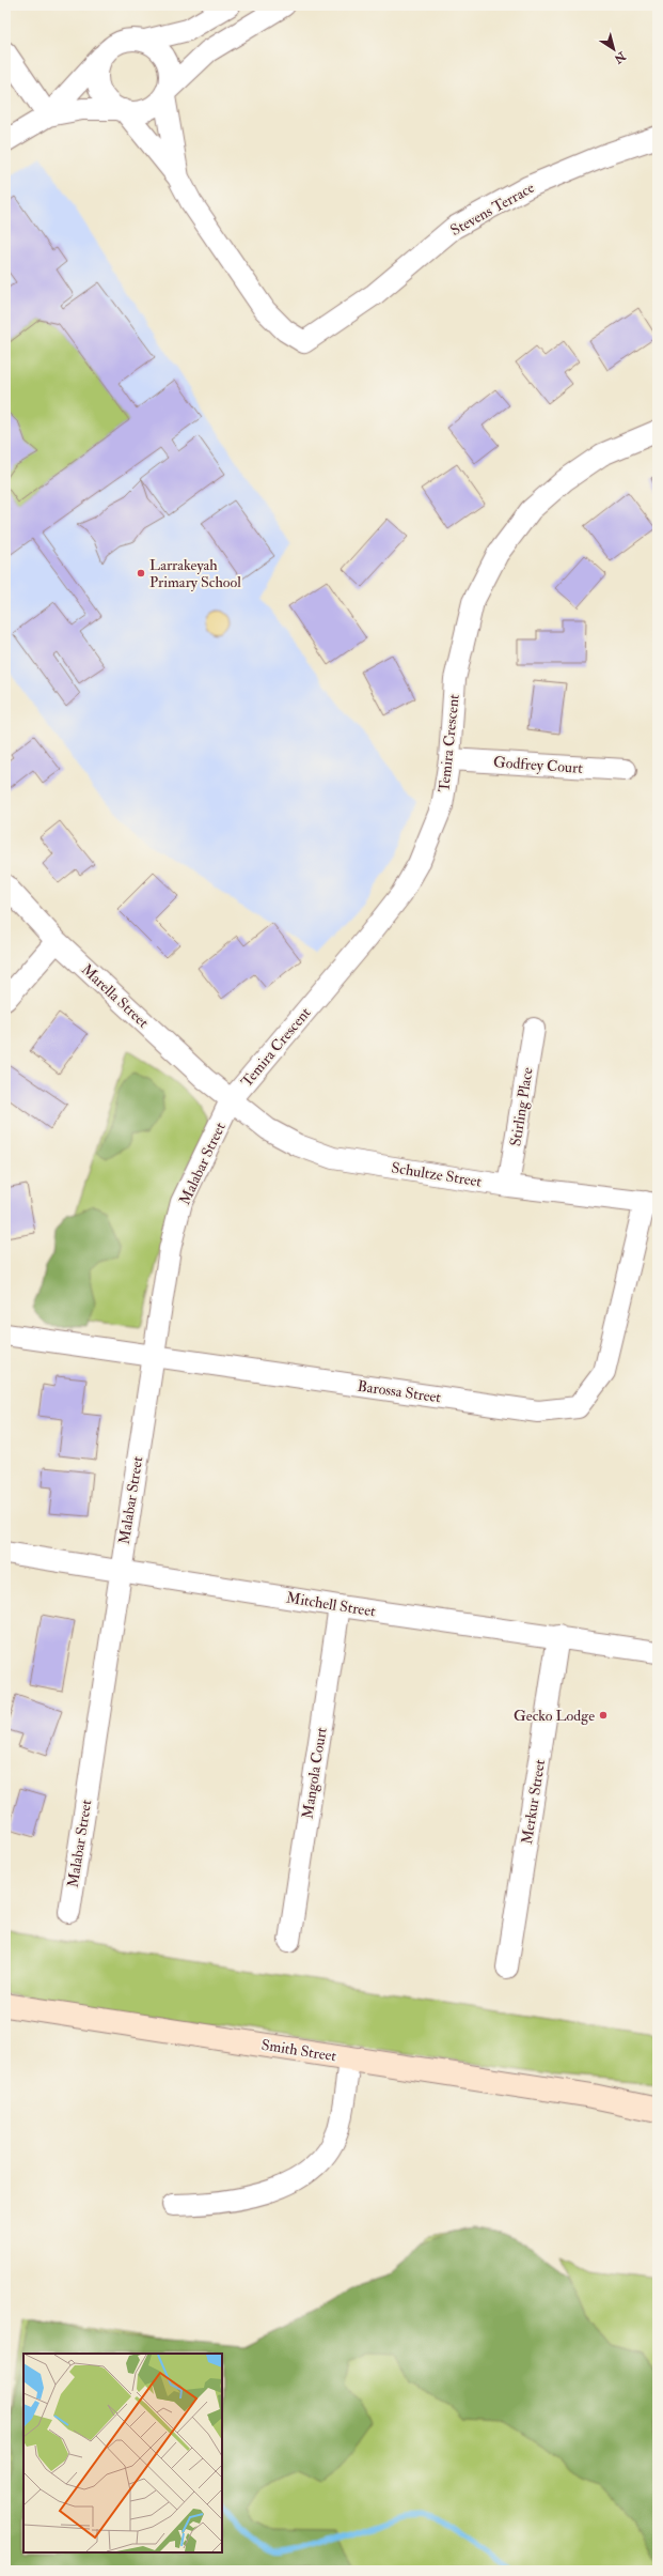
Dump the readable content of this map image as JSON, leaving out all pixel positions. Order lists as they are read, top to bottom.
{
  "streets": {
    "street": [
      "Stevens Terrace",
      "Temira Crescent",
      "Godfrey Court",
      "Marella Street",
      "Stirling Place",
      "Malabar Street",
      "Schultze Street",
      "Barossa Street",
      "Mitchell Street",
      "Mangola Court",
      "Merkur Street",
      "Smith Street"
    ]
  },
  "crossings": [
    ["Temira Crescent", "Godfrey Court"],
    ["Temira Crescent", "Marella Street"],
    ["Temira Crescent", "Malabar Street"],
    ["Temira Crescent", "Schultze Street"],
    ["Marella Street", "Malabar Street"],
    ["Marella Street", "Schultze Street"],
    ["Stirling Place", "Schultze Street"],
    ["Malabar Street", "Schultze Street"],
    ["Malabar Street", "Barossa Street"],
    ["Malabar Street", "Mitchell Street"],
    ["Schultze Street", "Barossa Street"],
    ["Mitchell Street", "Mangola Court"],
    ["Mitchell Street", "Merkur Street"]
  ],
  "places": ["Larrakeyah Primary School", "Gecko Lodge"],
  "north": "bottom right"
}
